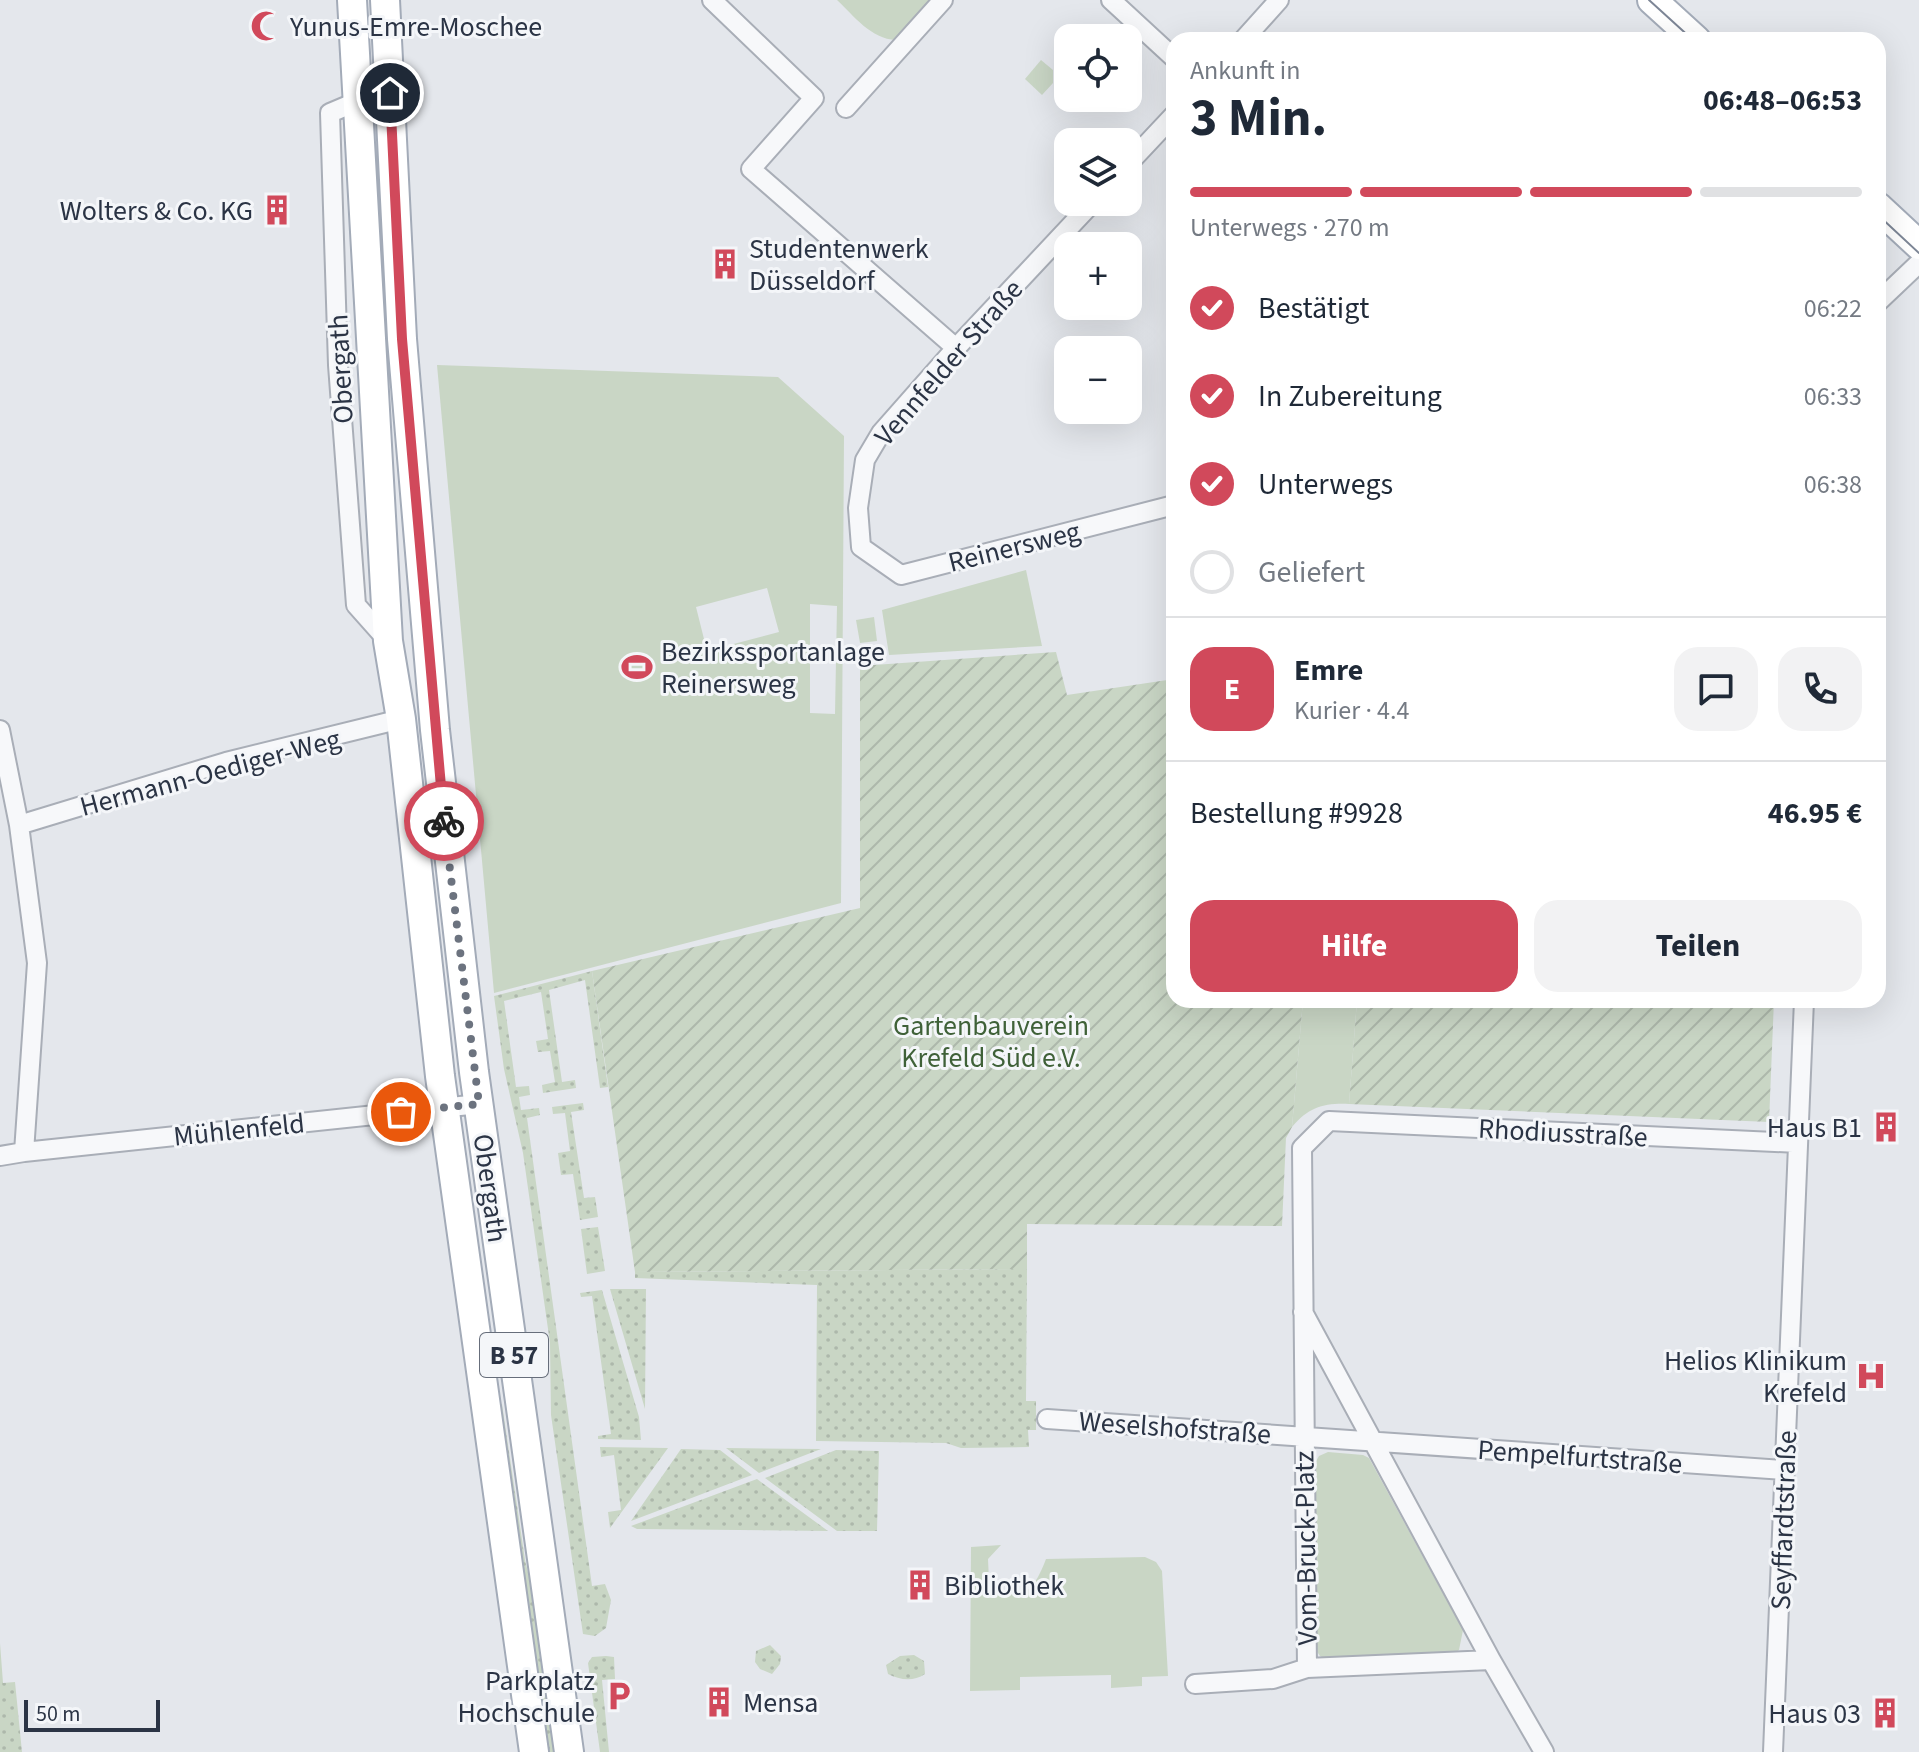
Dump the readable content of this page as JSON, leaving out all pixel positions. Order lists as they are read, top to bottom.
{
  "streets": {
    "main road": ["Obergath", "B 57"],
    "street": [
      "Vennfelder Straße",
      "Reinersweg",
      "Hermann-Oediger-Weg",
      "Mühlenfeld",
      "Rhodiusstraße",
      "Weselshofstraße",
      "Pempelfurtstraße",
      "Seyffardtstraße",
      "Vom-Bruck-Platz"
    ]
  },
  "crossings": [
    ["Vennfelder Straße", "Reinersweg"],
    ["Obergath", "Hermann-Oediger-Weg"],
    ["Obergath", "Mühlenfeld"],
    ["Rhodiusstraße", "Seyffardtstraße"],
    ["Rhodiusstraße", "Vom-Bruck-Platz"],
    ["Weselshofstraße", "Vom-Bruck-Platz"],
    ["Pempelfurtstraße", "Seyffardtstraße"],
    ["Pempelfurtstraße", "Vom-Bruck-Platz"]
  ],
  "parks": ["Gartenbauverein Krefeld Süd e.V."],
  "places": {
    "mosque": ["Yunus-Emre-Moschee"],
    "building": [
      "Wolters & Co. KG",
      "Studentenwerk Düsseldorf",
      "Haus B1",
      "Bibliothek",
      "Mensa",
      "Haus 03"
    ],
    "sports": ["Bezirkssportanlage Reinersweg"],
    "hospital": ["Helios Klinikum Krefeld"],
    "parking": ["Parkplatz Hochschule"]
  },
  "scale_bar": "50 m",
  "page": {
    "map_buttons": ["+", "−"],
    "heading": ["3 Min.", "Ankunft in", "06:48–06:53"],
    "panel": [
      "Emre",
      "Kurier · 4.4",
      "Bestellung #9928",
      "46.95 €"
    ],
    "bar": "Unterwegs · 270 m",
    "list": [
      ["Bestätigt", "06:22"],
      ["In Zubereitung", "06:33"],
      ["Unterwegs", "06:38"],
      "Geliefert"
    ],
    "round": "E",
    "buttons": ["Hilfe", "Teilen"],
    "scale": "50 m"
  }
}
